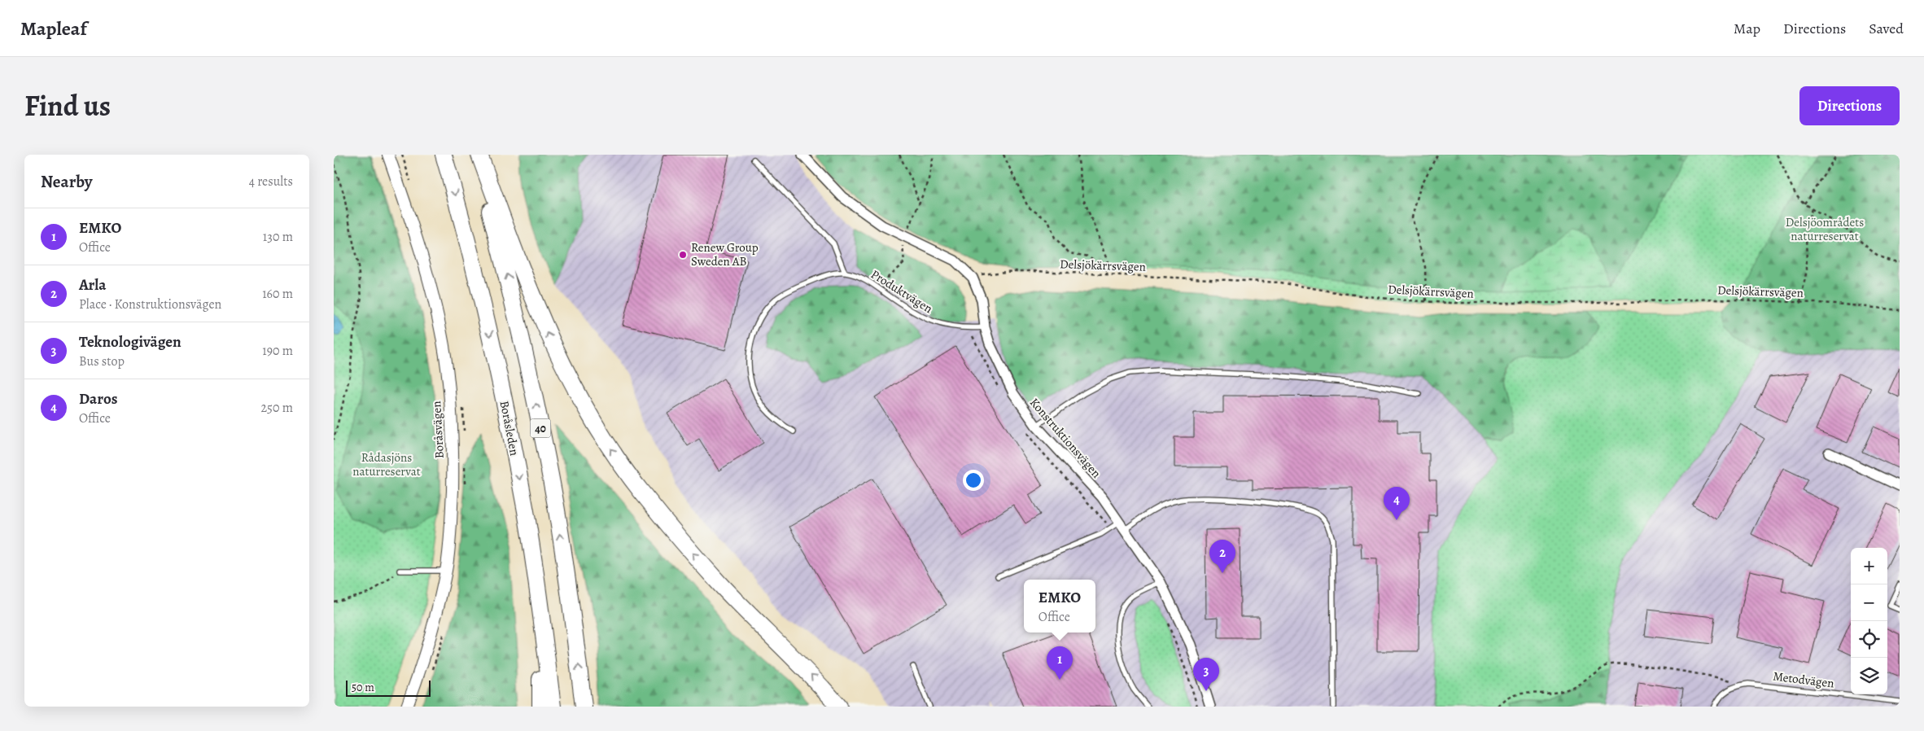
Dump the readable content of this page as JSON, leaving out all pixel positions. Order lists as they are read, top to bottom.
{
  "streets": {
    "highway": ["Boråsleden", "40"],
    "street": ["Boråsvägen", "Konstruktionsvägen"],
    "lane": ["Produktvägen", "Metodvägen"],
    "path": ["Delsjökärrsvägen"]
  },
  "crossings": [
    ["Delsjökärrsvägen", "Konstruktionsvägen"],
    ["Produktvägen", "Konstruktionsvägen"]
  ],
  "parks": ["Delsjöområdets naturreservat", "Rådasjöns naturreservat"],
  "places": ["Renew Group Sweden AB"],
  "scale_bar": "50 m",
  "page": {
    "header": "Mapleaf",
    "nav": ["Map", "Directions", "Saved"],
    "title": "Find us",
    "buttons": "Directions",
    "heading": ["Nearby", "4 results"],
    "list": [
      {
        "mark": "1",
        "name": "EMKO",
        "note": "Office",
        "value": "130 m"
      },
      {
        "mark": "2",
        "name": "Arla",
        "note": "Place · Konstruktionsvägen",
        "value": "160 m"
      },
      {
        "mark": "3",
        "name": "Teknologivägen",
        "note": "Bus stop",
        "value": "190 m"
      },
      {
        "mark": "4",
        "name": "Daros",
        "note": "Office",
        "value": "250 m"
      }
    ],
    "pins": [
      "4",
      "2",
      "1",
      "3"
    ],
    "map_buttons": ["+", "−"],
    "popup": ["EMKO", "Office"],
    "scale": "50 m"
  }
}
